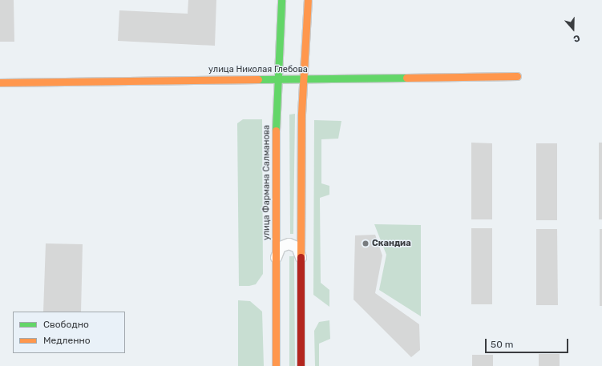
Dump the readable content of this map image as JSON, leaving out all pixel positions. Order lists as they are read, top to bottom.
{
  "streets": {
    "street": ["улица Николая Глебова", "улица Фармана Салманова"]
  },
  "crossings": [
    ["улица Николая Глебова", "улица Фармана Салманова"]
  ],
  "places": ["Скандиа"],
  "legend": ["Свободно", "Медленно"],
  "scale_bar": "50 m",
  "north": "bottom"
}
